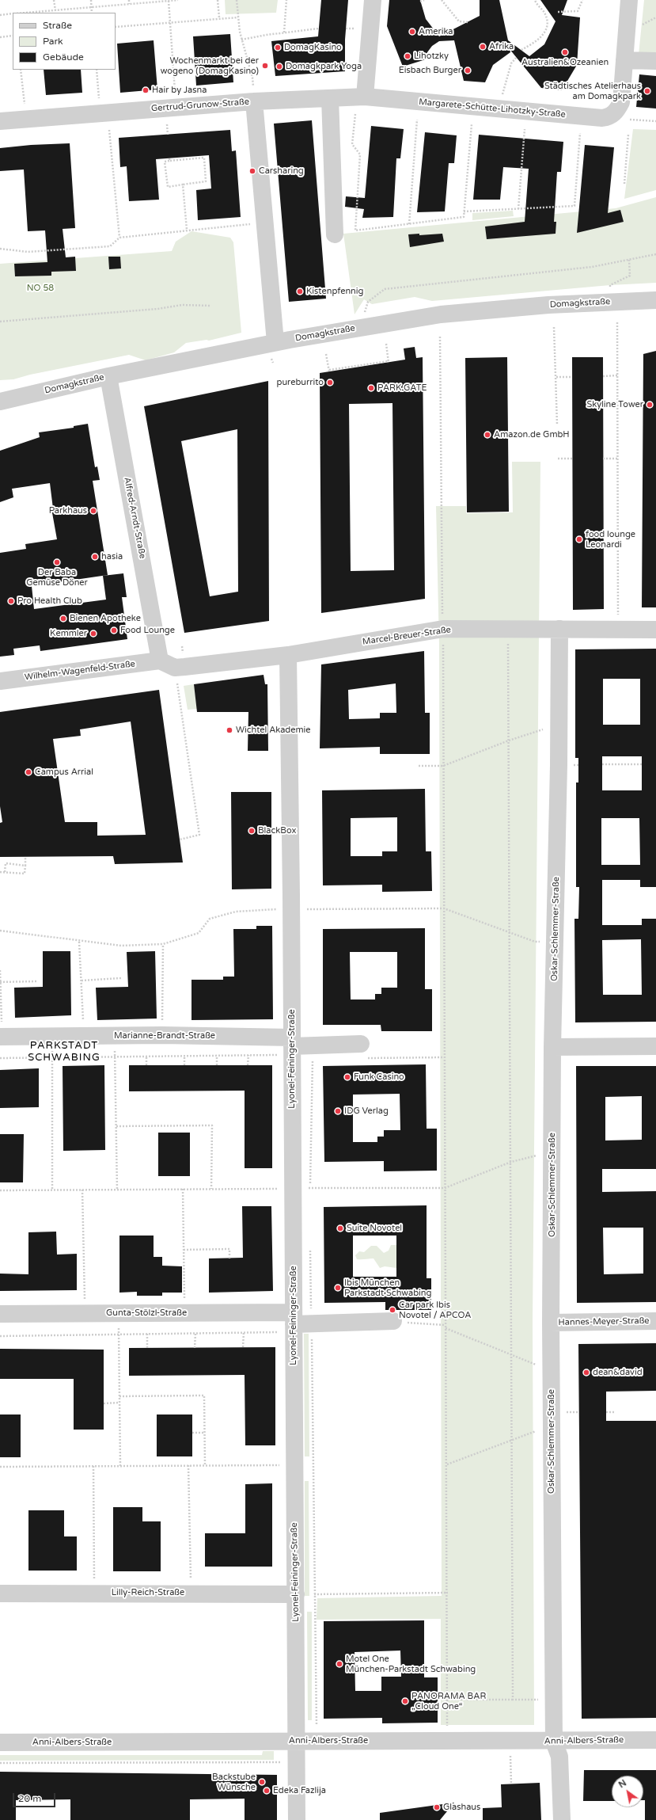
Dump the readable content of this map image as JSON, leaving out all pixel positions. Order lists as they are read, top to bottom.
{
  "streets": {
    "street": [
      "Gertrud-Grunow-Straße",
      "Margarete-Schütte-Lihotzky-Straße",
      "Domagkstraße",
      "Alfred-Arndt-Straße",
      "Marcel-Breuer-Straße",
      "Wilhelm-Wagenfeld-Straße",
      "Oskar-Schlemmer-Straße",
      "Marianne-Brandt-Straße",
      "Lyonel-Feininger-Straße",
      "Gunta-Stölzl-Straße",
      "Hannes-Meyer-Straße",
      "Lilly-Reich-Straße",
      "Anni-Albers-Straße"
    ]
  },
  "crossings": [
    ["Gertrud-Grunow-Straße", "Margarete-Schütte-Lihotzky-Straße"],
    ["Gertrud-Grunow-Straße", "Domagkstraße"],
    ["Domagkstraße", "Alfred-Arndt-Straße"],
    ["Alfred-Arndt-Straße", "Marcel-Breuer-Straße"],
    ["Alfred-Arndt-Straße", "Wilhelm-Wagenfeld-Straße"],
    ["Marcel-Breuer-Straße", "Wilhelm-Wagenfeld-Straße"],
    ["Marcel-Breuer-Straße", "Oskar-Schlemmer-Straße"],
    ["Marcel-Breuer-Straße", "Lyonel-Feininger-Straße"],
    ["Oskar-Schlemmer-Straße", "Hannes-Meyer-Straße"],
    ["Oskar-Schlemmer-Straße", "Anni-Albers-Straße"],
    ["Marianne-Brandt-Straße", "Lyonel-Feininger-Straße"],
    ["Lyonel-Feininger-Straße", "Gunta-Stölzl-Straße"],
    ["Lyonel-Feininger-Straße", "Lilly-Reich-Straße"],
    ["Lyonel-Feininger-Straße", "Anni-Albers-Straße"]
  ],
  "districts": ["PARKSTADT SCHWABING"],
  "parks": ["NO 58"],
  "places": [
    "Amerika",
    "Afrika",
    "DomagKasino",
    "Australien&Ozeanien",
    "Lihotzky",
    "Wochenmarkt bei der wogeno (DomagKasino)",
    "Domagkpark Yoga",
    "Eisbach Burger",
    "Hair by Jasna",
    "Städtisches Atelierhaus am Domagkpark",
    "Carsharing",
    "Kistenpfennig",
    "pureburrito",
    "PARK.GATE",
    "Skyline Tower",
    "Amazon.de GmbH",
    "Parkhaus",
    "food lounge Leonardi",
    "hasia",
    "Der Baba Gemüse Döner",
    "Pro Health Club",
    "Bienen Apotheke",
    "Food Lounge",
    "Kemmler",
    "Wichtel Akademie",
    "Campus Arrial",
    "BlackBox",
    "Funk Casino",
    "IDG Verlag",
    "Suite Novotel",
    "Ibis München Parkstadt Schwabing",
    "Car park Ibis Novotel / APCOA",
    "dean&david",
    "Motel One München-Parkstadt Schwabing",
    "PANORAMA BAR „Cloud One“",
    "Backstube Wünsche",
    "Edeka Fazlija",
    "Glashaus"
  ],
  "legend": ["Straße", "Park", "Gebäude"],
  "scale_bar": "20 m",
  "north": "top left"
}
